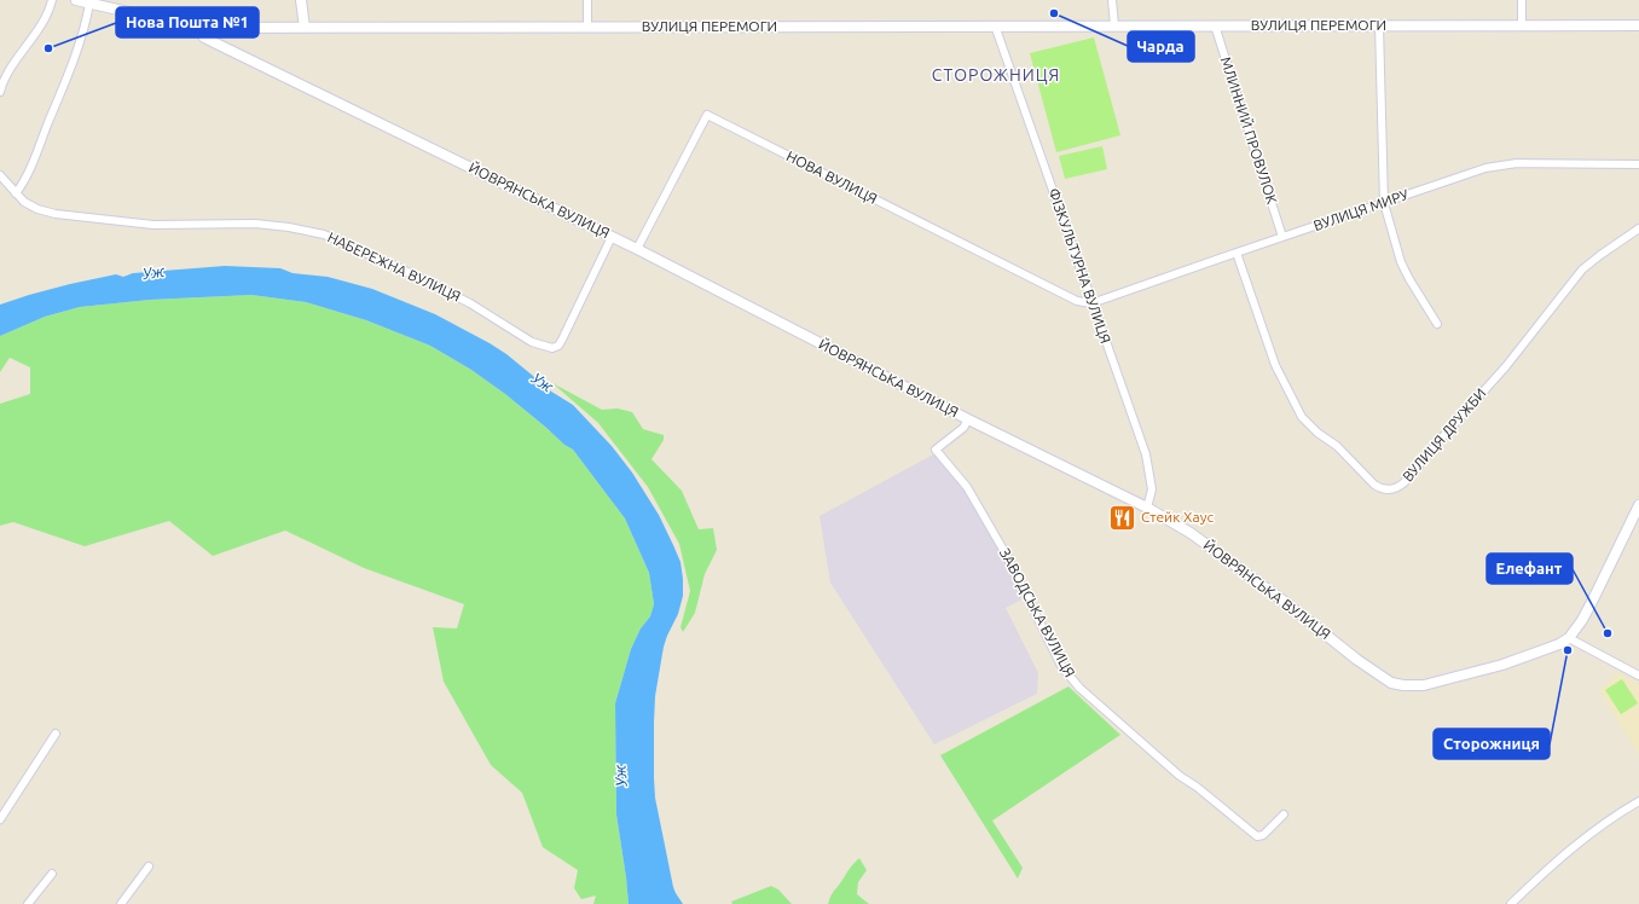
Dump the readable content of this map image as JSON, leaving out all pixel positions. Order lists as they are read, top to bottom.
{
  "streets": {
    "street": [
      "ВУЛИЦЯ ПЕРЕМОГИ",
      "МЛИННИЙ ПРОВУЛОК",
      "НОВА ВУЛИЦЯ",
      "ЙОВРЯНСЬКА ВУЛИЦЯ",
      "ВУЛИЦЯ МИРУ",
      "ФІЗКУЛЬТУРНА ВУЛИЦЯ",
      "НАБЕРЕЖНА ВУЛИЦЯ",
      "ВУЛИЦЯ ДРУЖБИ",
      "ЗАВОДСЬКА ВУЛИЦЯ"
    ]
  },
  "crossings": [
    ["ВУЛИЦЯ ПЕРЕМОГИ", "МЛИННИЙ ПРОВУЛОК"],
    ["ВУЛИЦЯ ПЕРЕМОГИ", "ЙОВРЯНСЬКА ВУЛИЦЯ"],
    ["ВУЛИЦЯ ПЕРЕМОГИ", "ФІЗКУЛЬТУРНА ВУЛИЦЯ"],
    ["МЛИННИЙ ПРОВУЛОК", "ВУЛИЦЯ МИРУ"],
    ["НОВА ВУЛИЦЯ", "ЙОВРЯНСЬКА ВУЛИЦЯ"],
    ["НОВА ВУЛИЦЯ", "ВУЛИЦЯ МИРУ"],
    ["НОВА ВУЛИЦЯ", "ФІЗКУЛЬТУРНА ВУЛИЦЯ"],
    ["ЙОВРЯНСЬКА ВУЛИЦЯ", "ФІЗКУЛЬТУРНА ВУЛИЦЯ"],
    ["ЙОВРЯНСЬКА ВУЛИЦЯ", "НАБЕРЕЖНА ВУЛИЦЯ"],
    ["ЙОВРЯНСЬКА ВУЛИЦЯ", "ЗАВОДСЬКА ВУЛИЦЯ"],
    ["ВУЛИЦЯ МИРУ", "ФІЗКУЛЬТУРНА ВУЛИЦЯ"],
    ["ВУЛИЦЯ МИРУ", "ВУЛИЦЯ ДРУЖБИ"]
  ],
  "districts": ["СТОРОЖНИЦЯ"],
  "water": ["Уж"],
  "places": {
    "other": [
      "Чарда",
      "Нова Пошта №1",
      "Елефант",
      "Сторожниця"
    ],
    "restaurant": ["Стейк Хаус"]
  }
}
